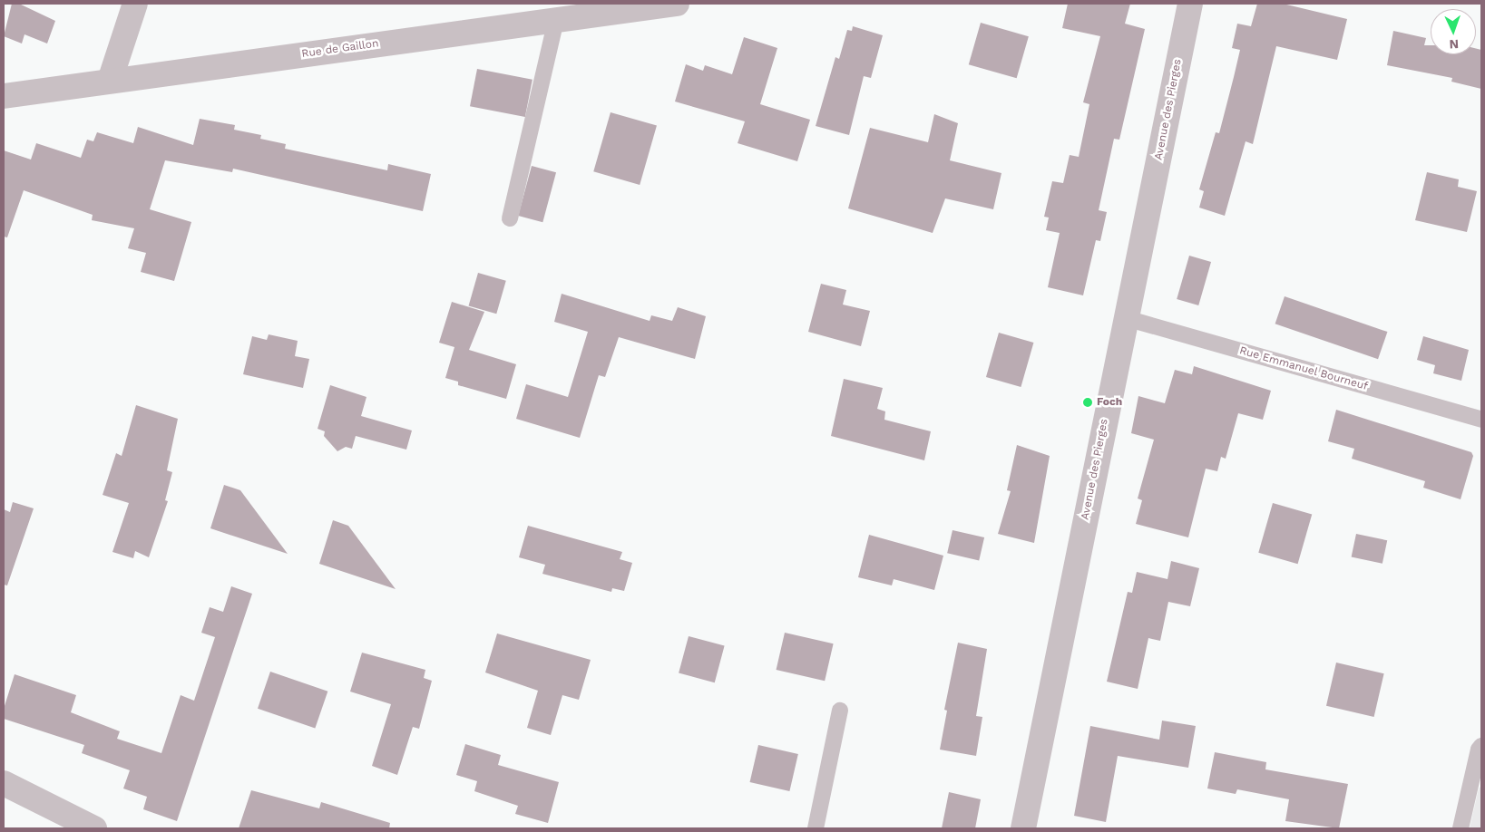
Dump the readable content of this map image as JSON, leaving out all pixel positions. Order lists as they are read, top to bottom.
{
  "streets": {
    "street": ["Rue de Gaillon", "Avenue des Pierges"],
    "lane": ["Rue Emmanuel Bourneuf"]
  },
  "crossings": [
    ["Avenue des Pierges", "Rue Emmanuel Bourneuf"]
  ],
  "places": ["Foch"],
  "north": "bottom"
}
